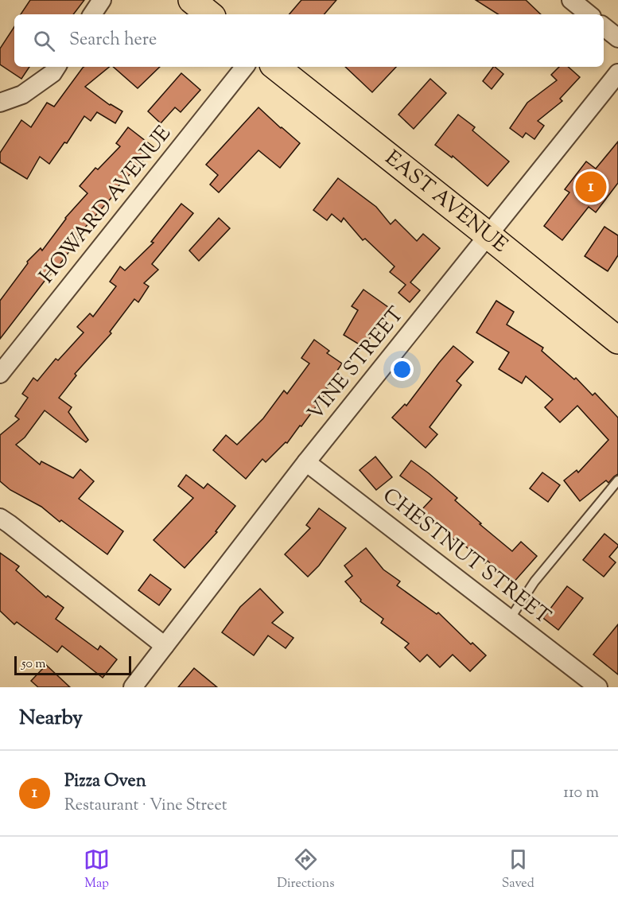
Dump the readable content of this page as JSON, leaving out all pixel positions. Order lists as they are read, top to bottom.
{
  "streets": {
    "highway": ["EAST AVENUE"],
    "street": ["HOWARD AVENUE", "VINE STREET", "CHESTNUT STREET"]
  },
  "crossings": [
    ["EAST AVENUE", "VINE STREET"],
    ["VINE STREET", "CHESTNUT STREET"]
  ],
  "scale_bar": "50 m",
  "page": {
    "search": "Search here",
    "pins": "1",
    "scale": "50 m",
    "heading": "Nearby",
    "list": [
      {
        "mark": "1",
        "name": "Pizza Oven",
        "note": "Restaurant · Vine Street",
        "value": "110 m"
      }
    ],
    "nav": ["Map", "Directions", "Saved"]
  }
}
